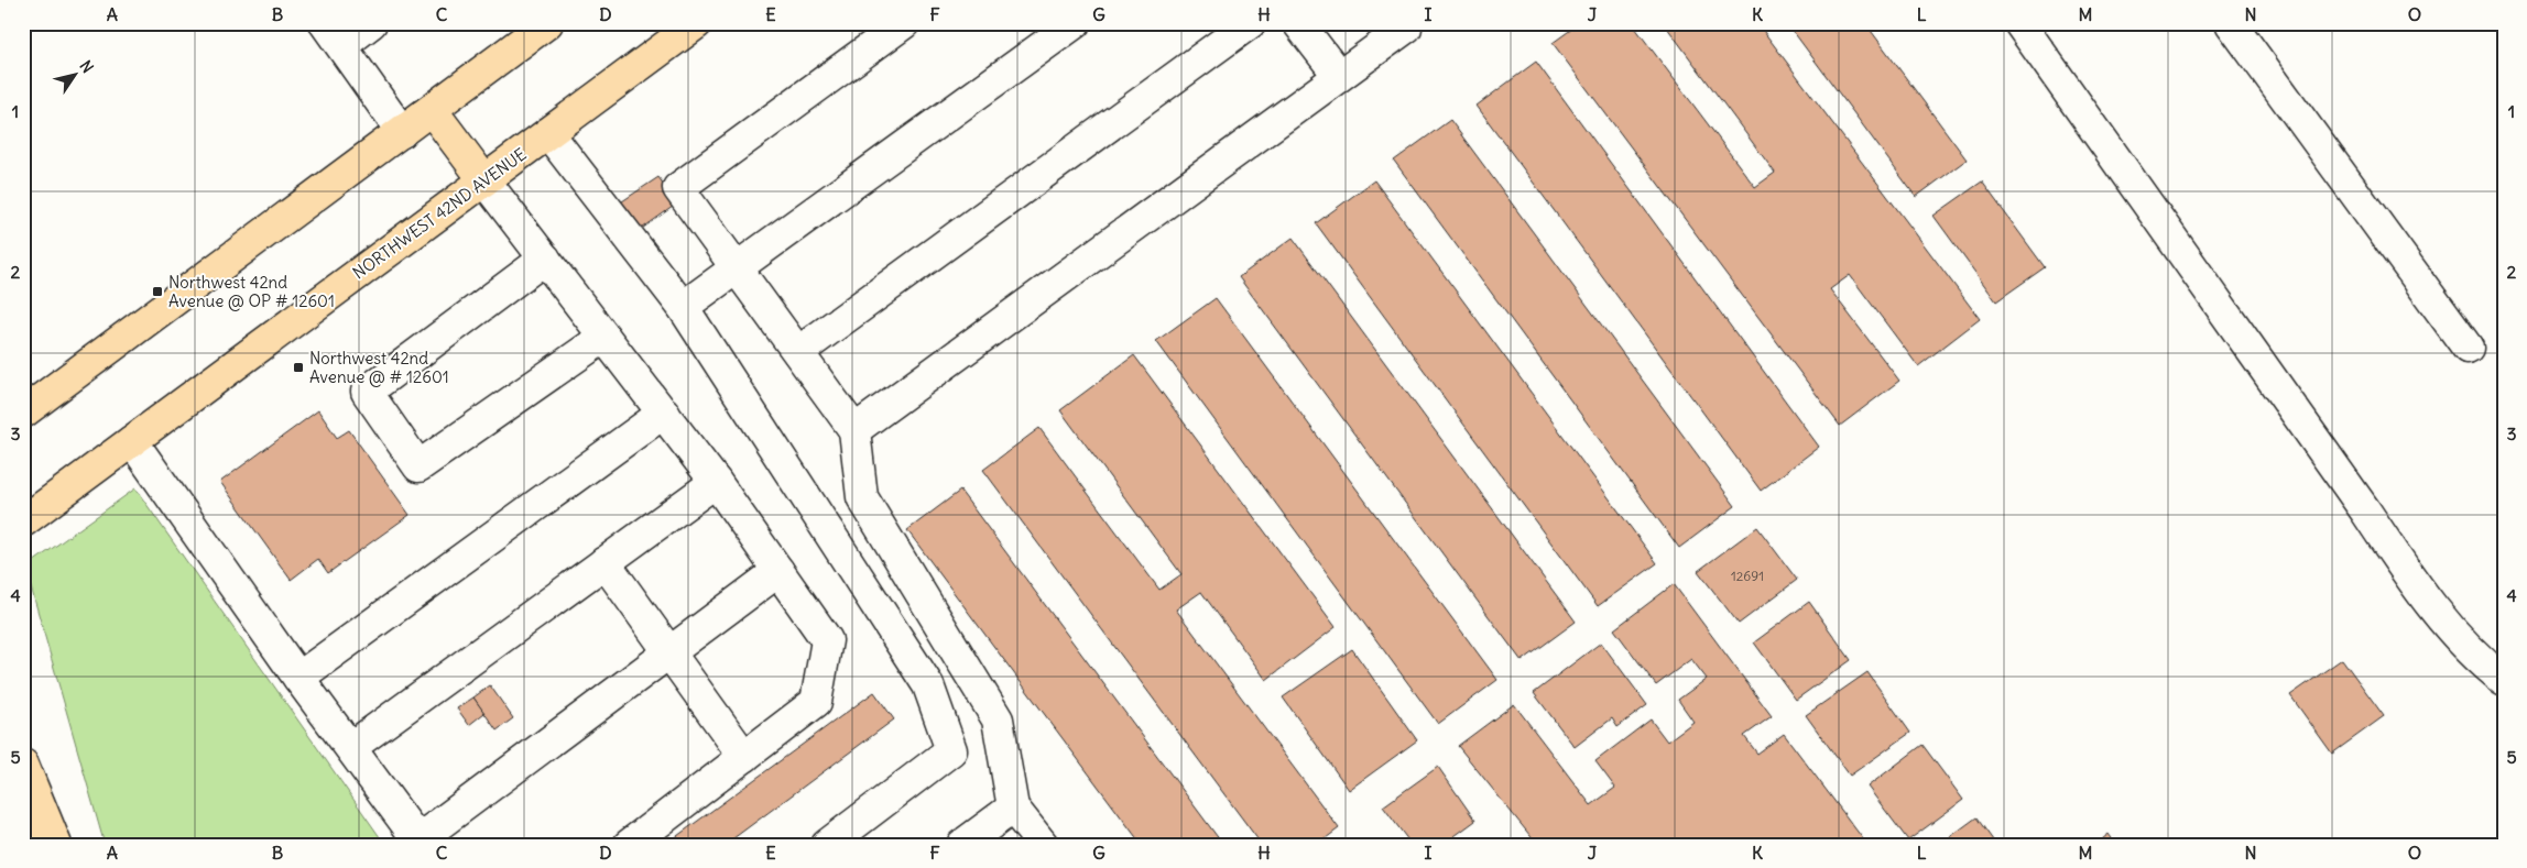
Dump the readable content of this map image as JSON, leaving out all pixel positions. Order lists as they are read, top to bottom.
{
  "streets": {
    "main road": ["NORTHWEST 42ND AVENUE"]
  },
  "places": {
    "transit": ["Northwest 42nd Avenue @ OP # 12601", "Northwest 42nd Avenue @ # 12601"]
  },
  "house_numbers": ["12691"],
  "north": "top right",
  "grid": {
    "columns": [
      "A",
      "B",
      "C",
      "D",
      "E",
      "F",
      "G",
      "H",
      "I",
      "J",
      "K",
      "L",
      "M",
      "N",
      "O"
    ],
    "rows": [
      "1",
      "2",
      "3",
      "4",
      "5"
    ]
  }
}
